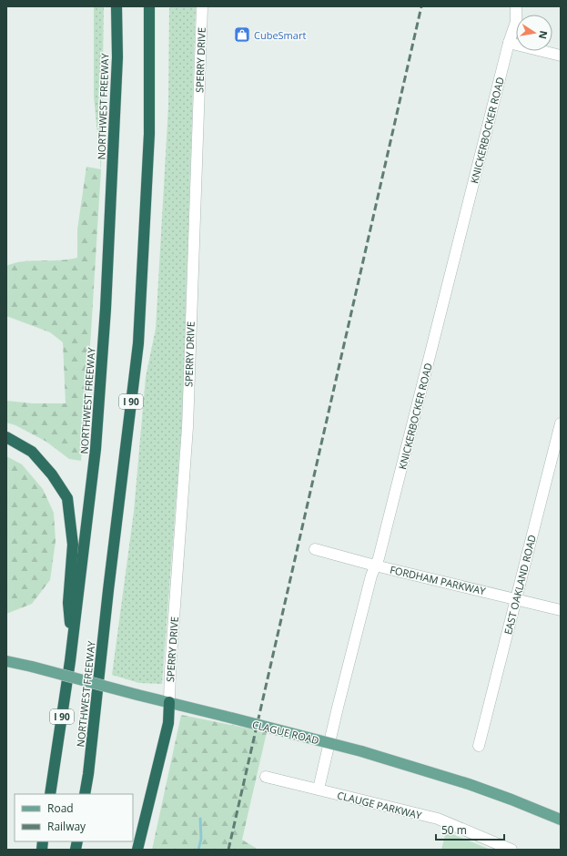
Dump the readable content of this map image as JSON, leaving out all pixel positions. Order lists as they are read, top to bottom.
{
  "streets": {
    "highway": ["NORTHWEST FREEWAY", "I 90"],
    "main road": ["CLAGUE ROAD"],
    "street": [
      "SPERRY DRIVE",
      "KNICKERBOCKER ROAD",
      "FORDHAM PARKWAY",
      "EAST OAKLAND ROAD",
      "CLAUGE PARKWAY"
    ]
  },
  "crossings": [
    ["SPERRY DRIVE", "CLAGUE ROAD"],
    ["KNICKERBOCKER ROAD", "FORDHAM PARKWAY"],
    ["KNICKERBOCKER ROAD", "CLAUGE PARKWAY"],
    ["FORDHAM PARKWAY", "EAST OAKLAND ROAD"]
  ],
  "places": {
    "shop": ["CubeSmart"]
  },
  "legend": ["Road", "Railway"],
  "scale_bar": "50 m",
  "north": "right"
}
